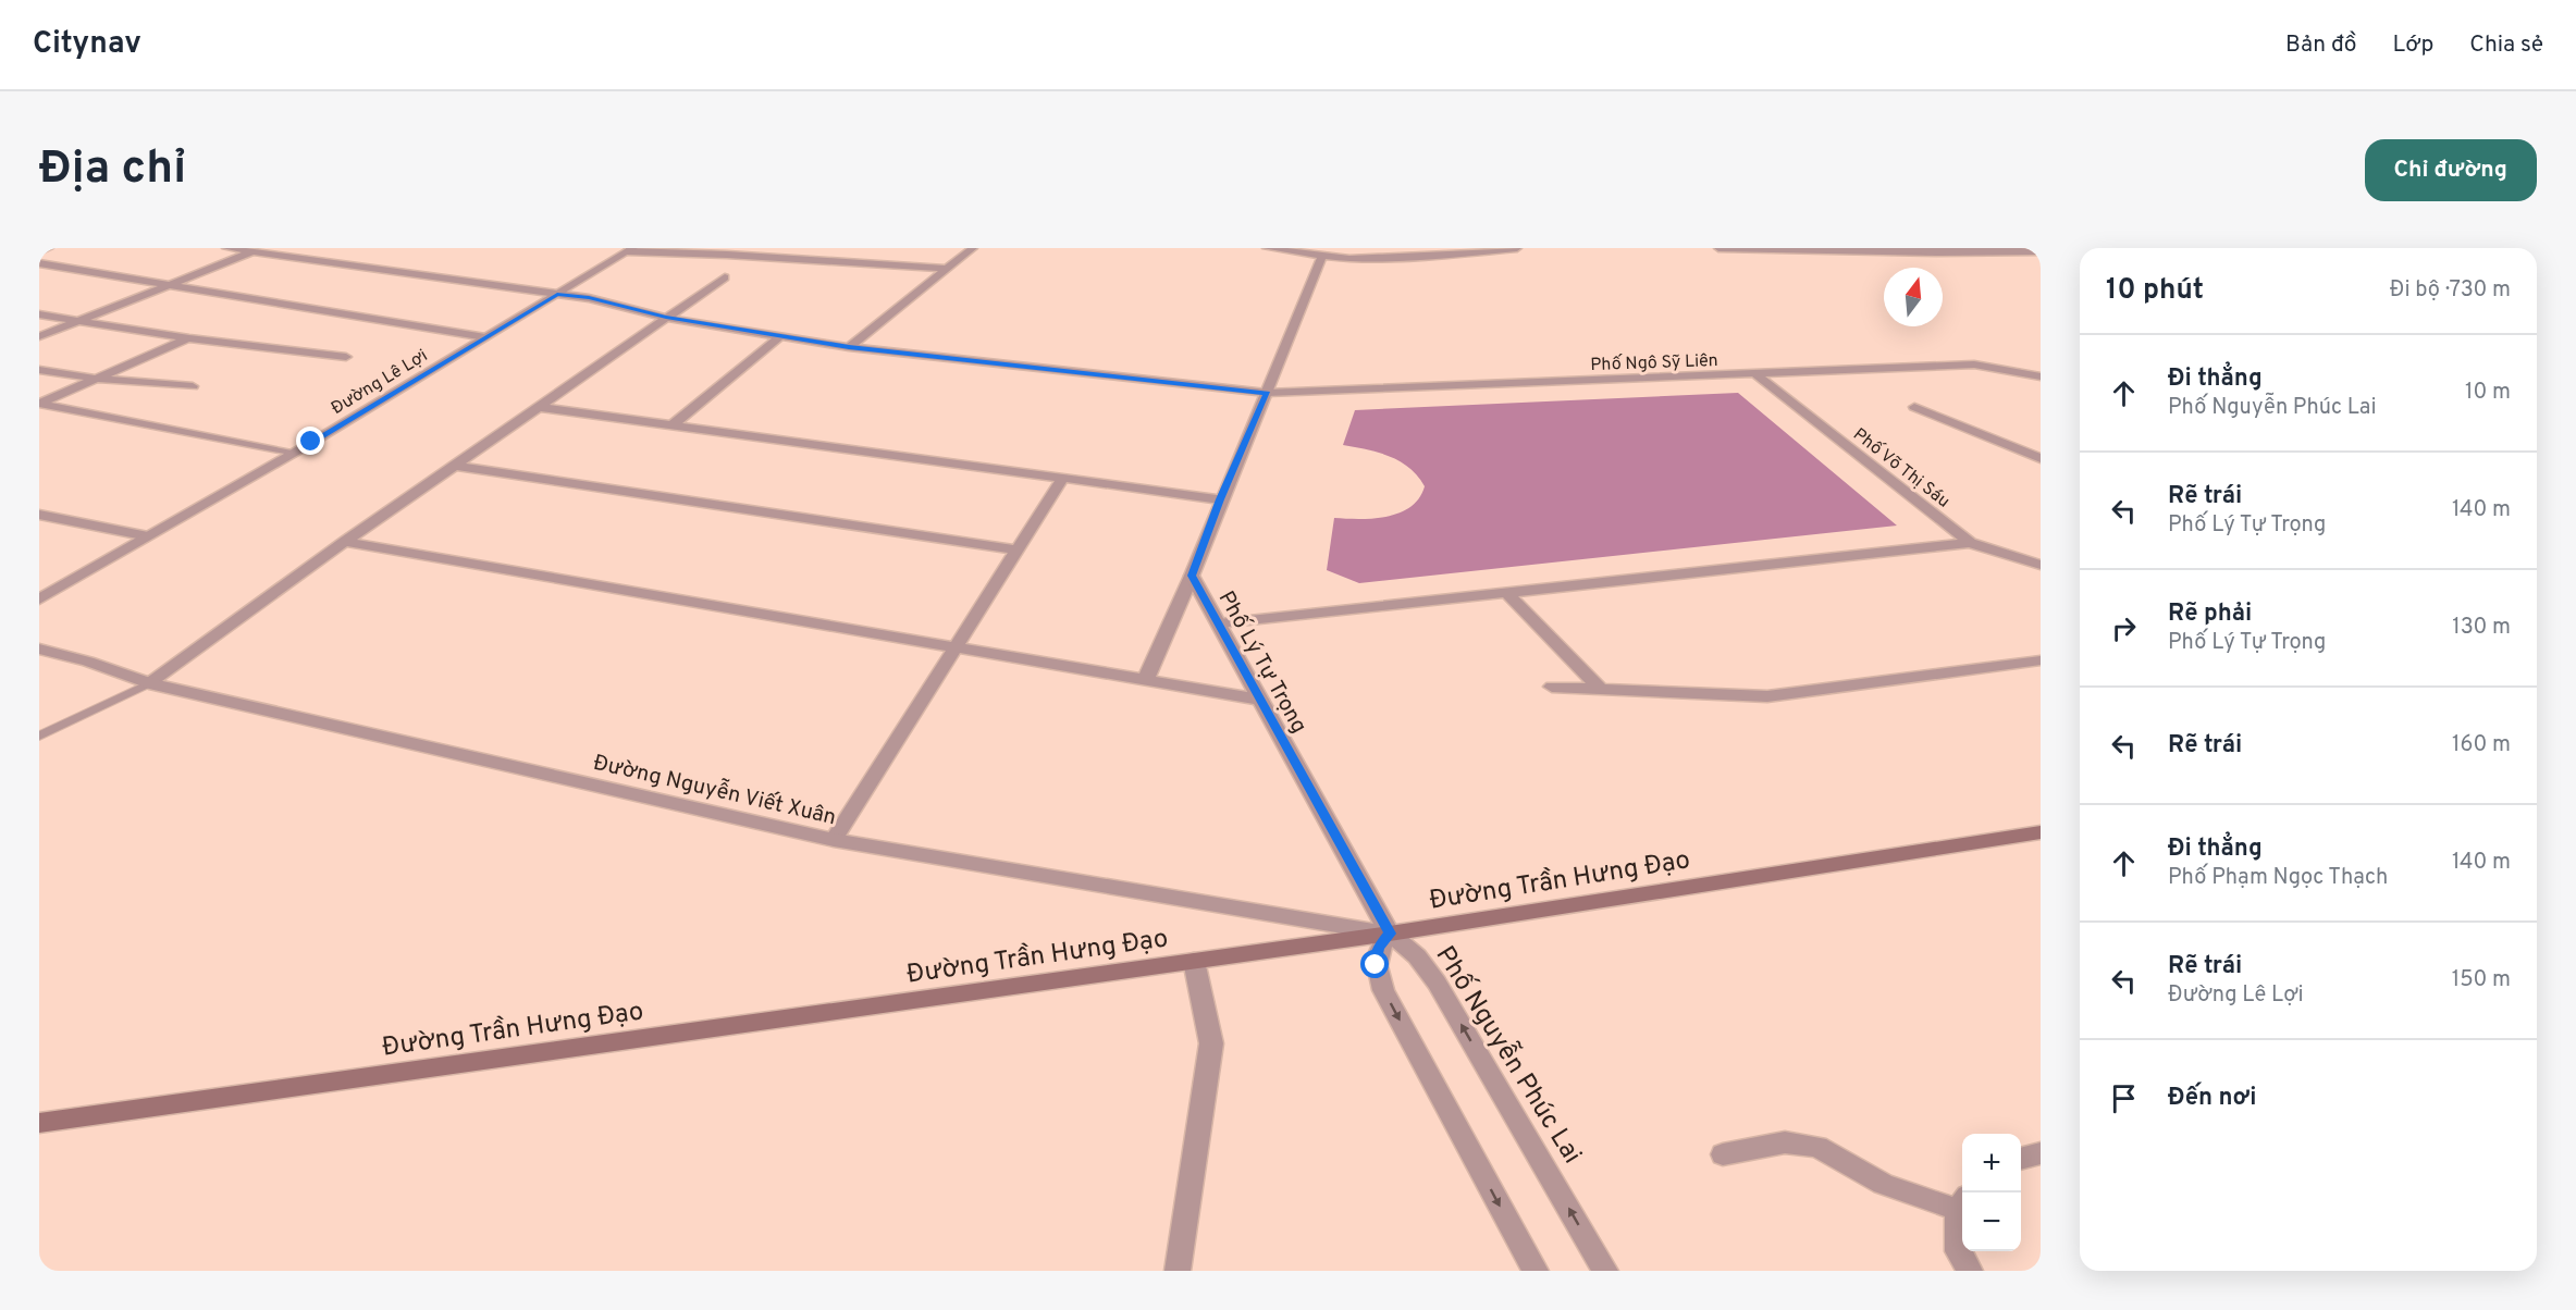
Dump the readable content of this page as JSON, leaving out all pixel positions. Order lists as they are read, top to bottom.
{
  "streets": {
    "main road": ["Đường Trần Hưng Đạo"],
    "street": [
      "Phố Ngô Sỹ Liên",
      "Đường Lê Lợi",
      "Phố Võ Thị Sáu",
      "Phố Lý Tự Trọng",
      "Đường Nguyễn Viết Xuân",
      "Phố Nguyễn Phúc Lai"
    ]
  },
  "crossings": [
    ["Phố Ngô Sỹ Liên", "Đường Lê Lợi"],
    ["Phố Ngô Sỹ Liên", "Phố Võ Thị Sáu"],
    ["Phố Ngô Sỹ Liên", "Phố Lý Tự Trọng"],
    ["Phố Lý Tự Trọng", "Đường Nguyễn Viết Xuân"],
    ["Phố Lý Tự Trọng", "Đường Trần Hưng Đạo"],
    ["Phố Lý Tự Trọng", "Phố Nguyễn Phúc Lai"],
    ["Đường Nguyễn Viết Xuân", "Đường Trần Hưng Đạo"],
    ["Đường Nguyễn Viết Xuân", "Phố Nguyễn Phúc Lai"],
    ["Đường Trần Hưng Đạo", "Phố Nguyễn Phúc Lai"]
  ],
  "north": "top",
  "page": {
    "header": "Citynav",
    "nav": ["Bản đồ", "Lớp", "Chia sẻ"],
    "buttons": "Chỉ đường",
    "title": "Địa chỉ",
    "heading": ["10 phút", "Đi bộ · 730 m"],
    "list": [
      ["Đi thẳng", "Phố Nguyễn Phúc Lai", "10 m"],
      ["Rẽ trái", "Phố Lý Tự Trọng", "140 m"],
      ["Rẽ phải", "Phố Lý Tự Trọng", "130 m"],
      ["Rẽ trái", "160 m"],
      ["Đi thẳng", "Phố Phạm Ngọc Thạch", "140 m"],
      ["Rẽ trái", "Đường Lê Lợi", "150 m"],
      "Đến nơi"
    ],
    "map_buttons": ["+", "−"]
  }
}
